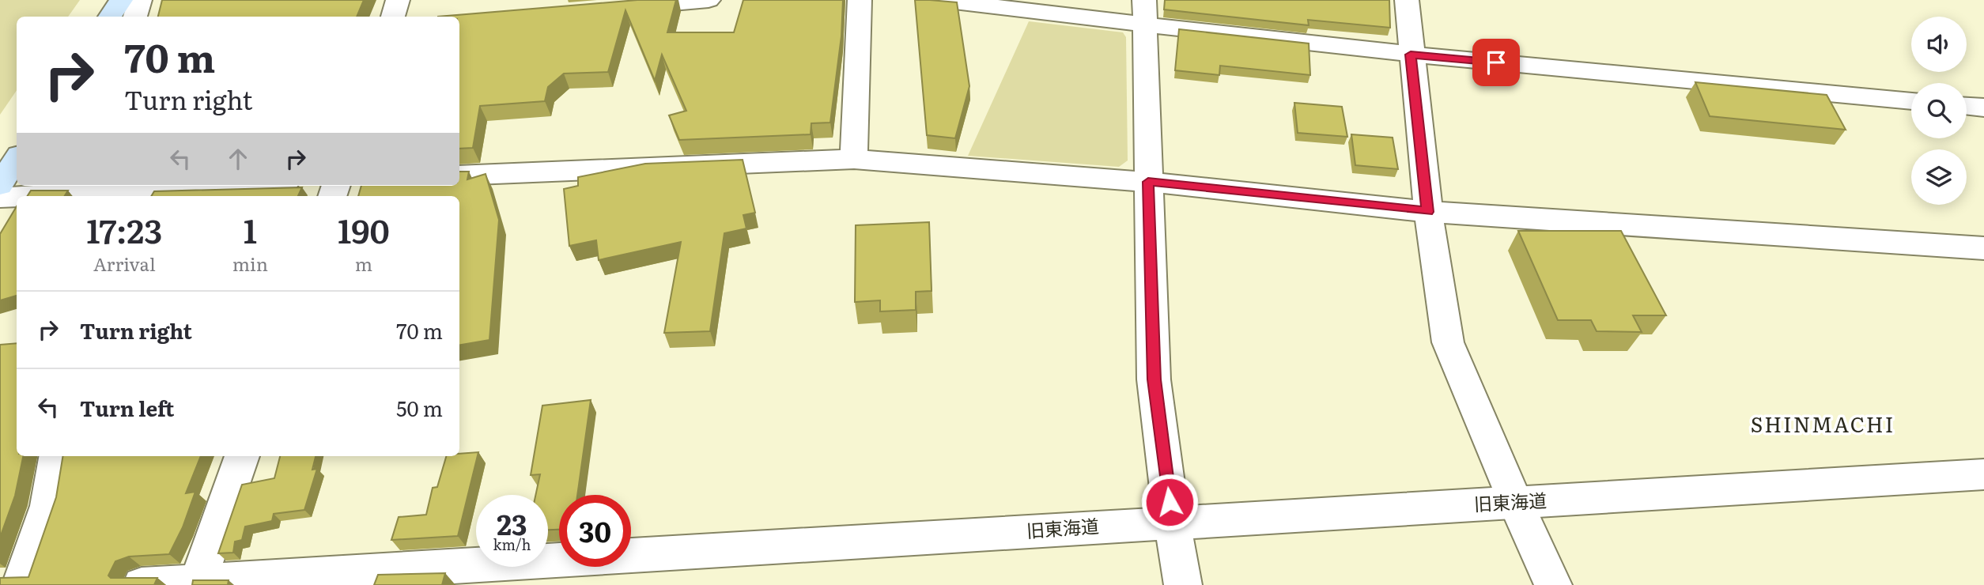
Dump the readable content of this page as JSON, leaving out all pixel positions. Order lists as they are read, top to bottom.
{
  "streets": {
    "street": ["旧東海道"]
  },
  "districts": ["SHINMACHI"],
  "page": {
    "turn": ["70 m", "Turn right"],
    "eta": [
      "17:23",
      "Arrival",
      "1",
      "min",
      "190",
      "m"
    ],
    "list": [
      {
        "name": "Turn right",
        "value": "70 m"
      },
      {
        "name": "Turn left",
        "value": "50 m"
      }
    ],
    "speed": "23 km/h",
    "limit": "30"
  }
}
